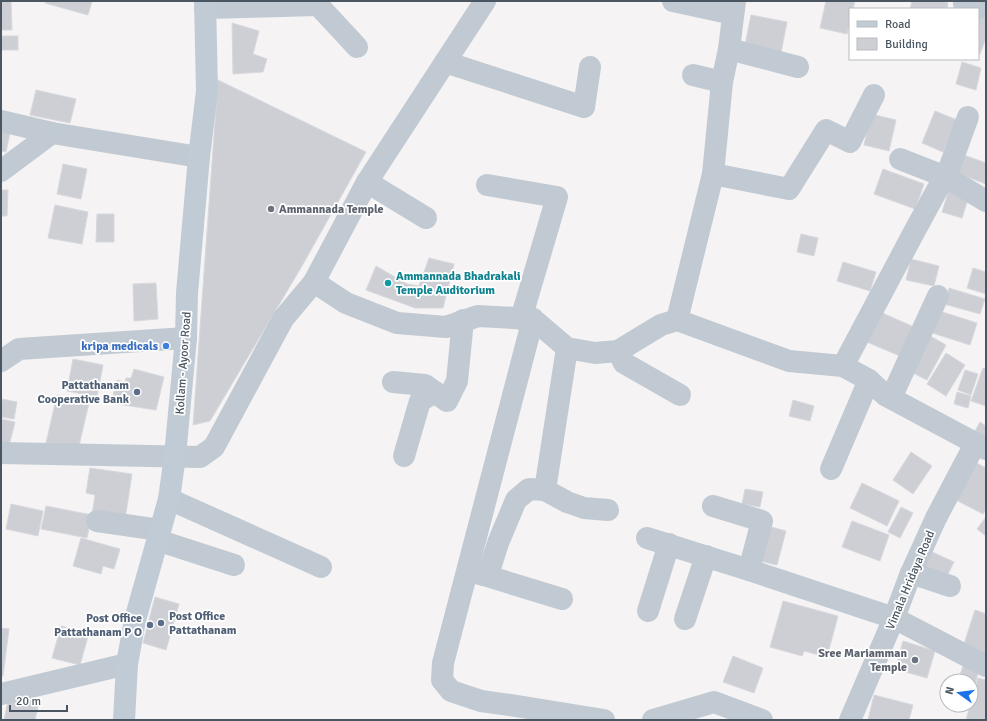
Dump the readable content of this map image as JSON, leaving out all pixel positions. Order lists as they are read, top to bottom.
{
  "streets": {
    "main road": ["Kollam - Ayoor Road"],
    "street": ["Vimala Hridaya Road"]
  },
  "places": [
    "Ammannada Temple",
    "Ammannada Bhadrakali Temple Auditorium",
    "kripa medicals",
    "Pattathanam Cooperative Bank",
    "Post Office Pattathanam",
    "Post Office Pattathanam P O",
    "Sree Mariamman Temple"
  ],
  "legend": ["Road", "Building"],
  "scale_bar": "20 m",
  "north": "left"
}
